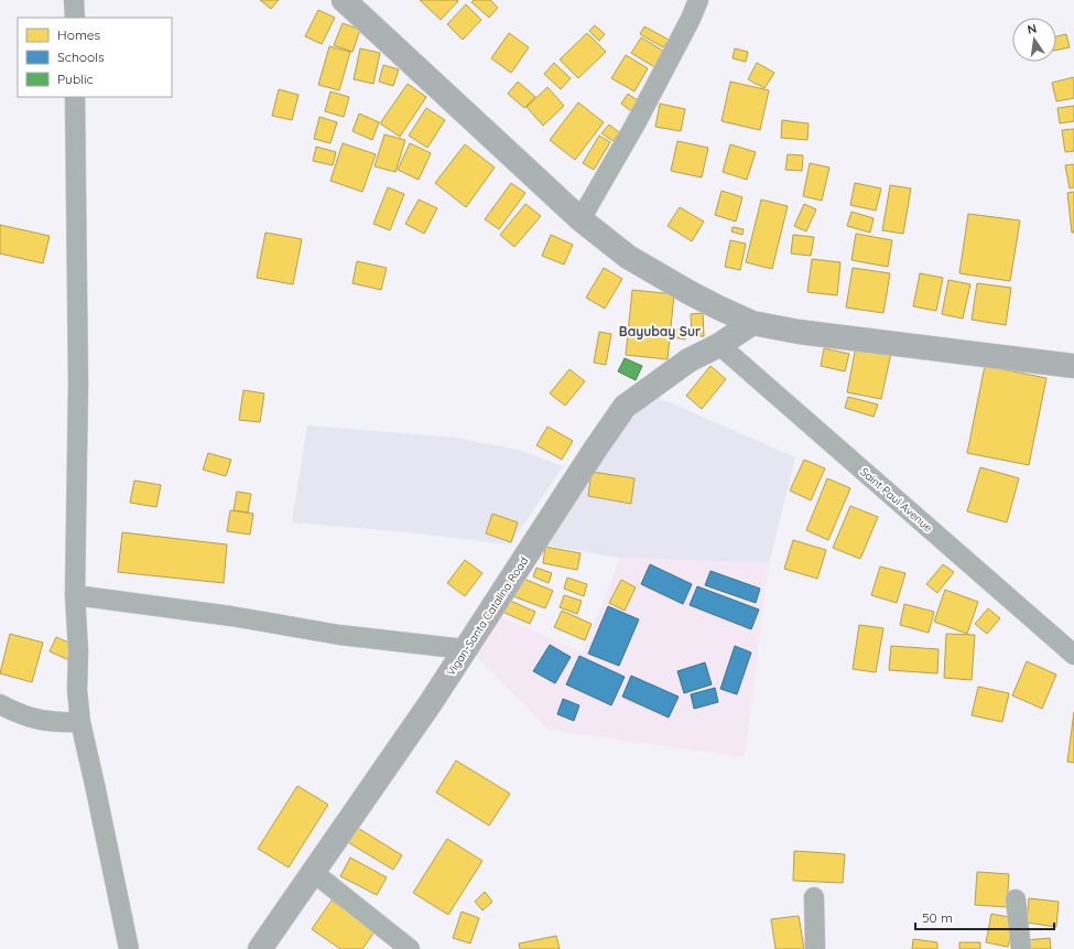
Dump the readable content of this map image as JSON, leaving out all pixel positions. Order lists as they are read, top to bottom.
{
  "streets": {
    "main road": ["Vigan-Santa Catalina Road"],
    "street": ["Saint Paul Avenue"]
  },
  "crossings": [
    ["Saint Paul Avenue", "Vigan-Santa Catalina Road"]
  ],
  "districts": ["Bayubay Sur"],
  "legend": ["Homes", "Schools", "Public"],
  "scale_bar": "50 m",
  "north": "top"
}
